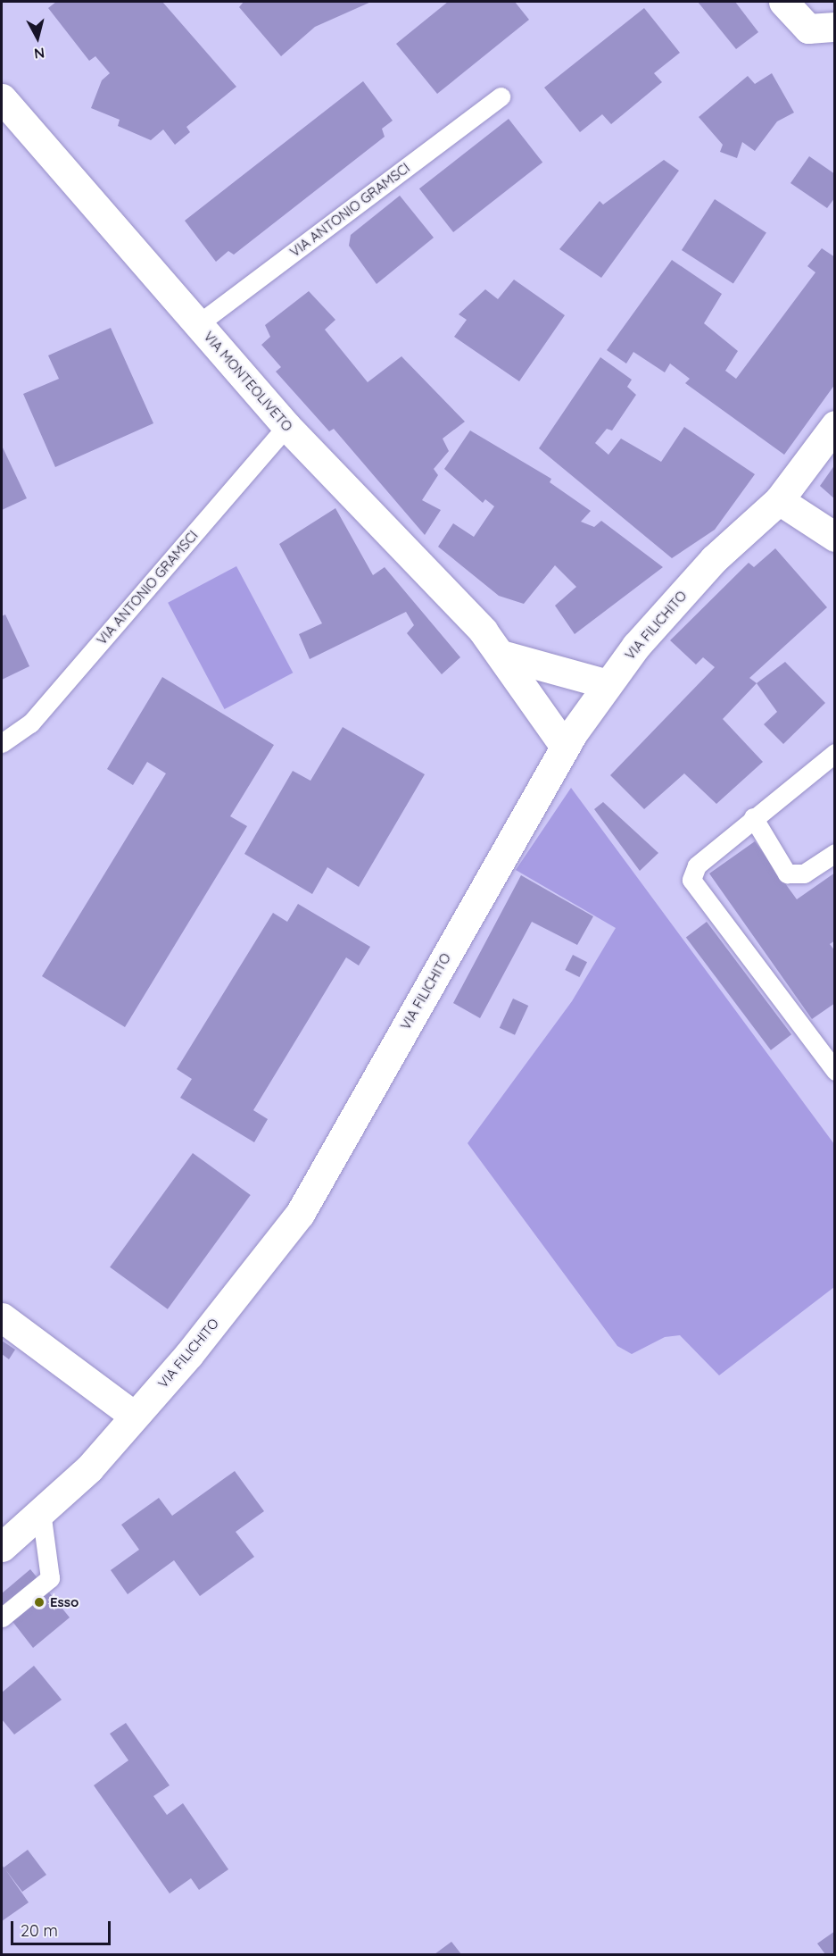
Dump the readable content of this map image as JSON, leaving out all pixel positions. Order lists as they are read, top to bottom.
{
  "streets": {
    "street": ["VIA MONTEOLIVETO", "VIA FILICHITO"],
    "lane": ["VIA ANTONIO GRAMSCI"]
  },
  "crossings": [
    ["VIA ANTONIO GRAMSCI", "VIA MONTEOLIVETO"],
    ["VIA MONTEOLIVETO", "VIA FILICHITO"]
  ],
  "places": ["Esso"],
  "scale_bar": "20 m",
  "north": "bottom"
}
